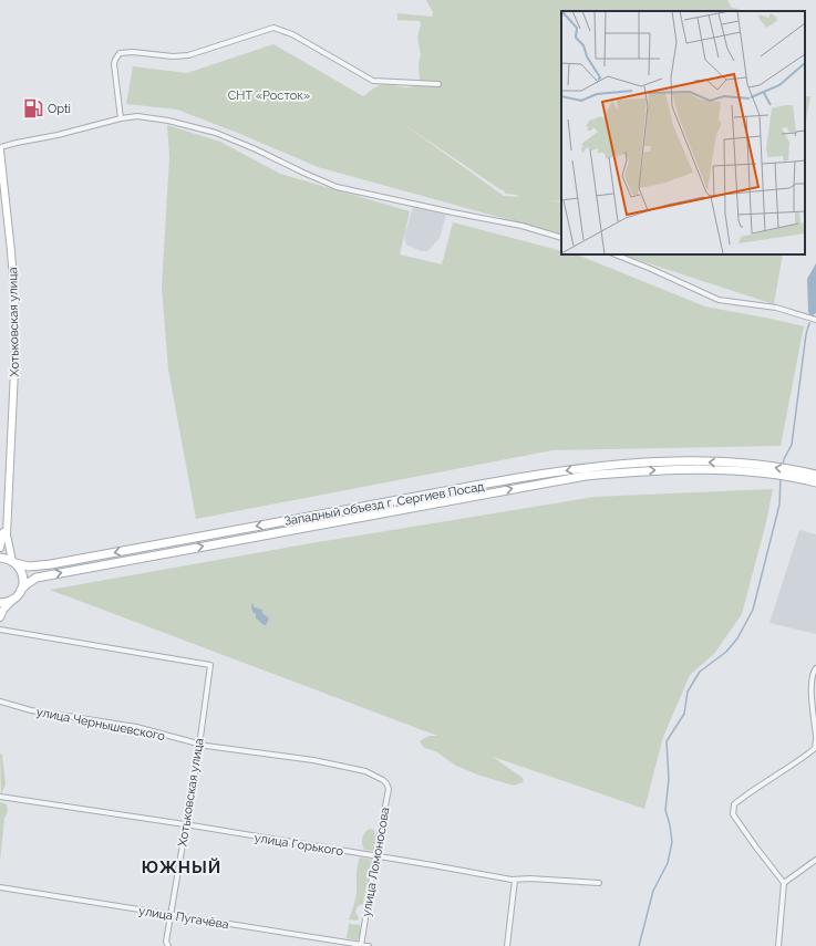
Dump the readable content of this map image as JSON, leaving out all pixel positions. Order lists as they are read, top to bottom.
{
  "streets": {
    "main road": ["Хотьковская улица", "Западный объезд г. Сергиев Посад"],
    "street": [
      "улица Чернышевского",
      "улица Горького",
      "улица Ломоносова",
      "улица Пугачёва"
    ]
  },
  "crossings": [
    ["Хотьковская улица", "улица Чернышевского"],
    ["Хотьковская улица", "улица Горького"],
    ["Хотьковская улица", "улица Пугачёва"],
    ["улица Чернышевского", "улица Ломоносова"],
    ["улица Горького", "улица Ломоносова"],
    ["улица Ломоносова", "улица Пугачёва"]
  ],
  "districts": ["ЮЖНЫЙ"],
  "parks": ["СНТ «Росток»"],
  "places": {
    "fuel station": ["Opti"]
  }
}
